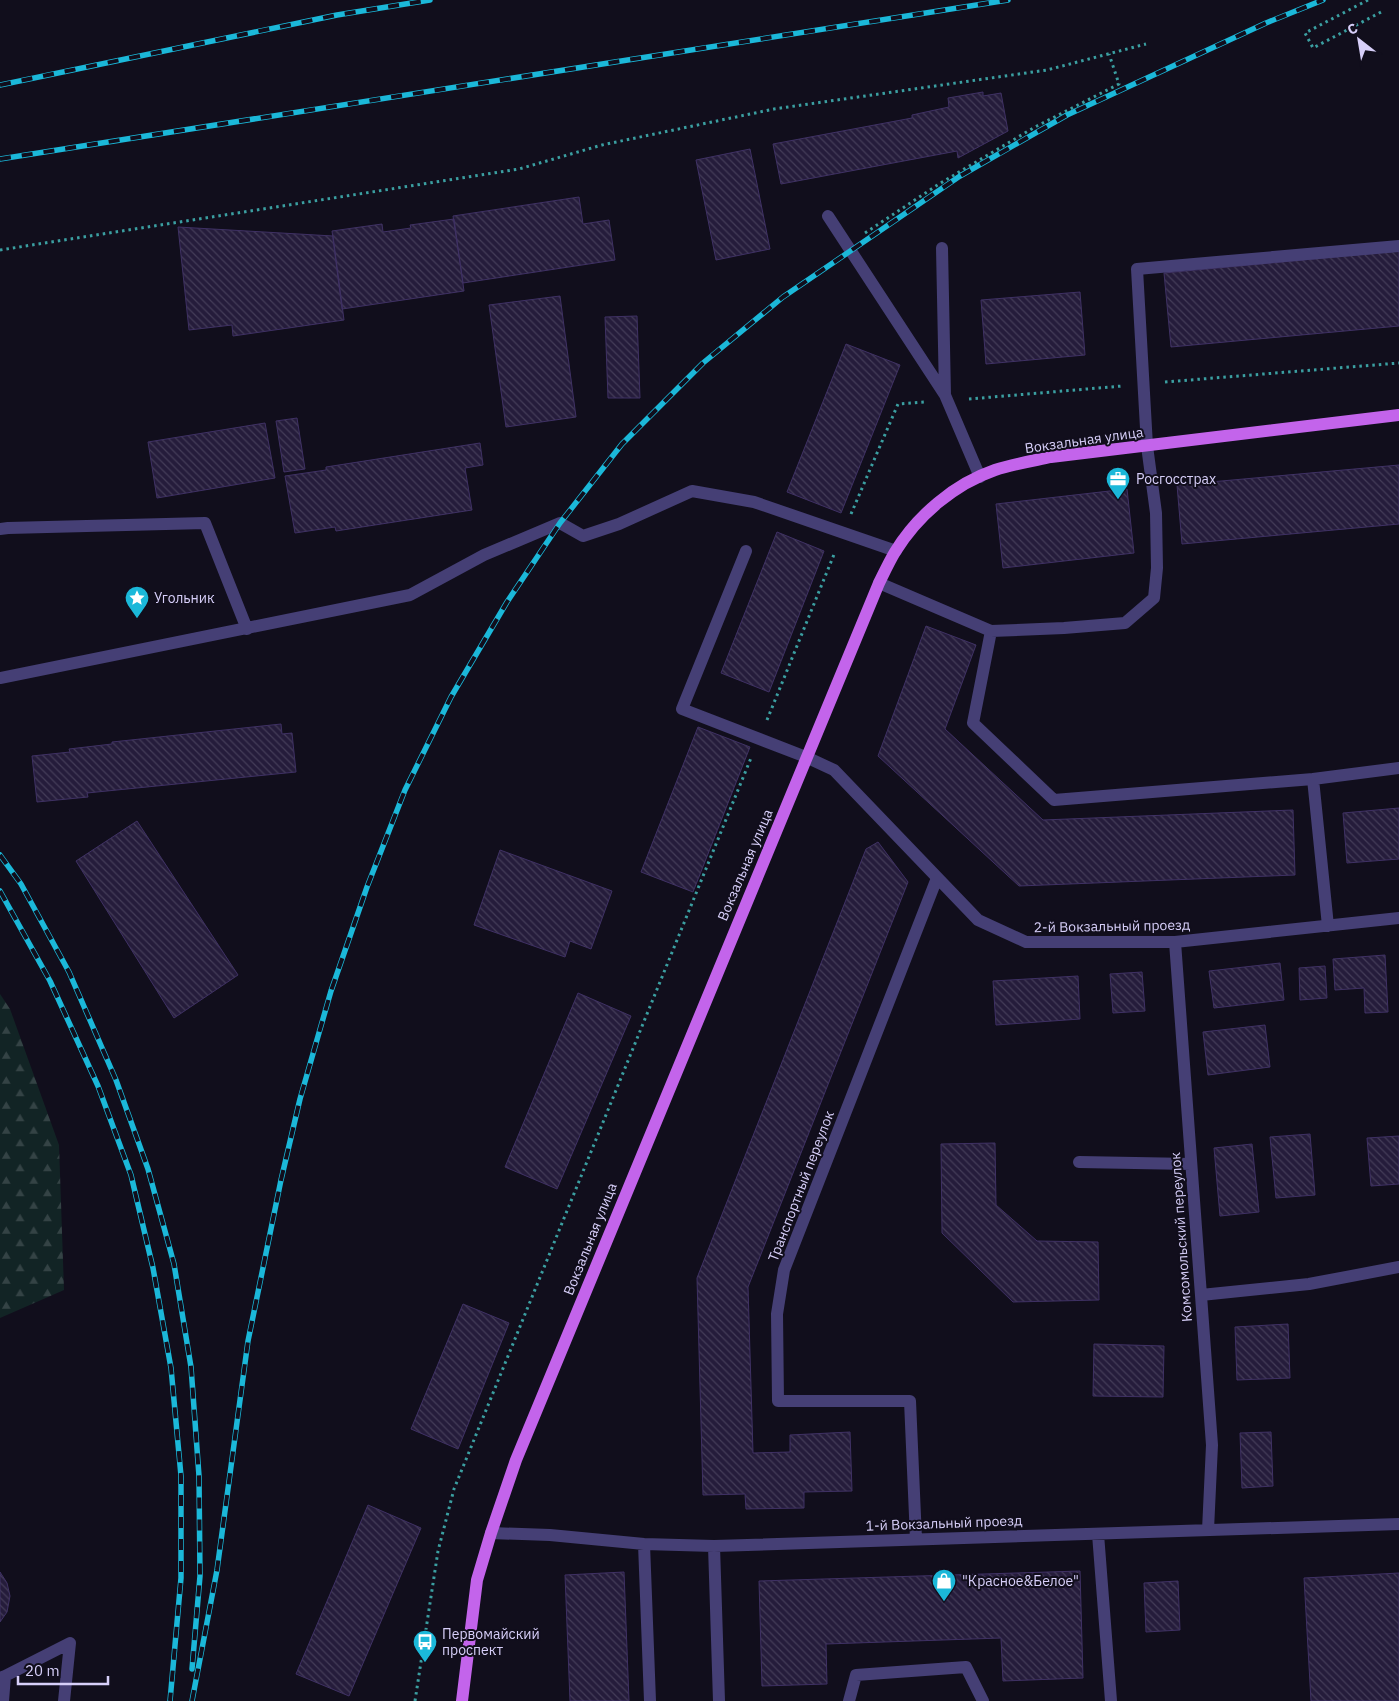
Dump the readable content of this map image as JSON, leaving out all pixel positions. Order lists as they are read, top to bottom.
{
  "streets": {
    "main road": ["Вокзальная улица"],
    "street": [
      "2-й Вокзальный проезд",
      "Транспортный переулок",
      "Комсомольский переулок",
      "1-й Вокзальный проезд"
    ]
  },
  "crossings": [
    ["Вокзальная улица", "2-й Вокзальный проезд"],
    ["Вокзальная улица", "1-й Вокзальный проезд"],
    ["2-й Вокзальный проезд", "Транспортный переулок"],
    ["2-й Вокзальный проезд", "Комсомольский переулок"],
    ["Транспортный переулок", "1-й Вокзальный проезд"],
    ["Комсомольский переулок", "1-й Вокзальный проезд"]
  ],
  "places": {
    "office": ["Росгосстрах"],
    "place": ["Угольник"],
    "shop": ["\"Красное&Белое\""],
    "bus stop": ["Первомайский проспект"]
  },
  "scale_bar": "20 m",
  "north": "top left"
}
